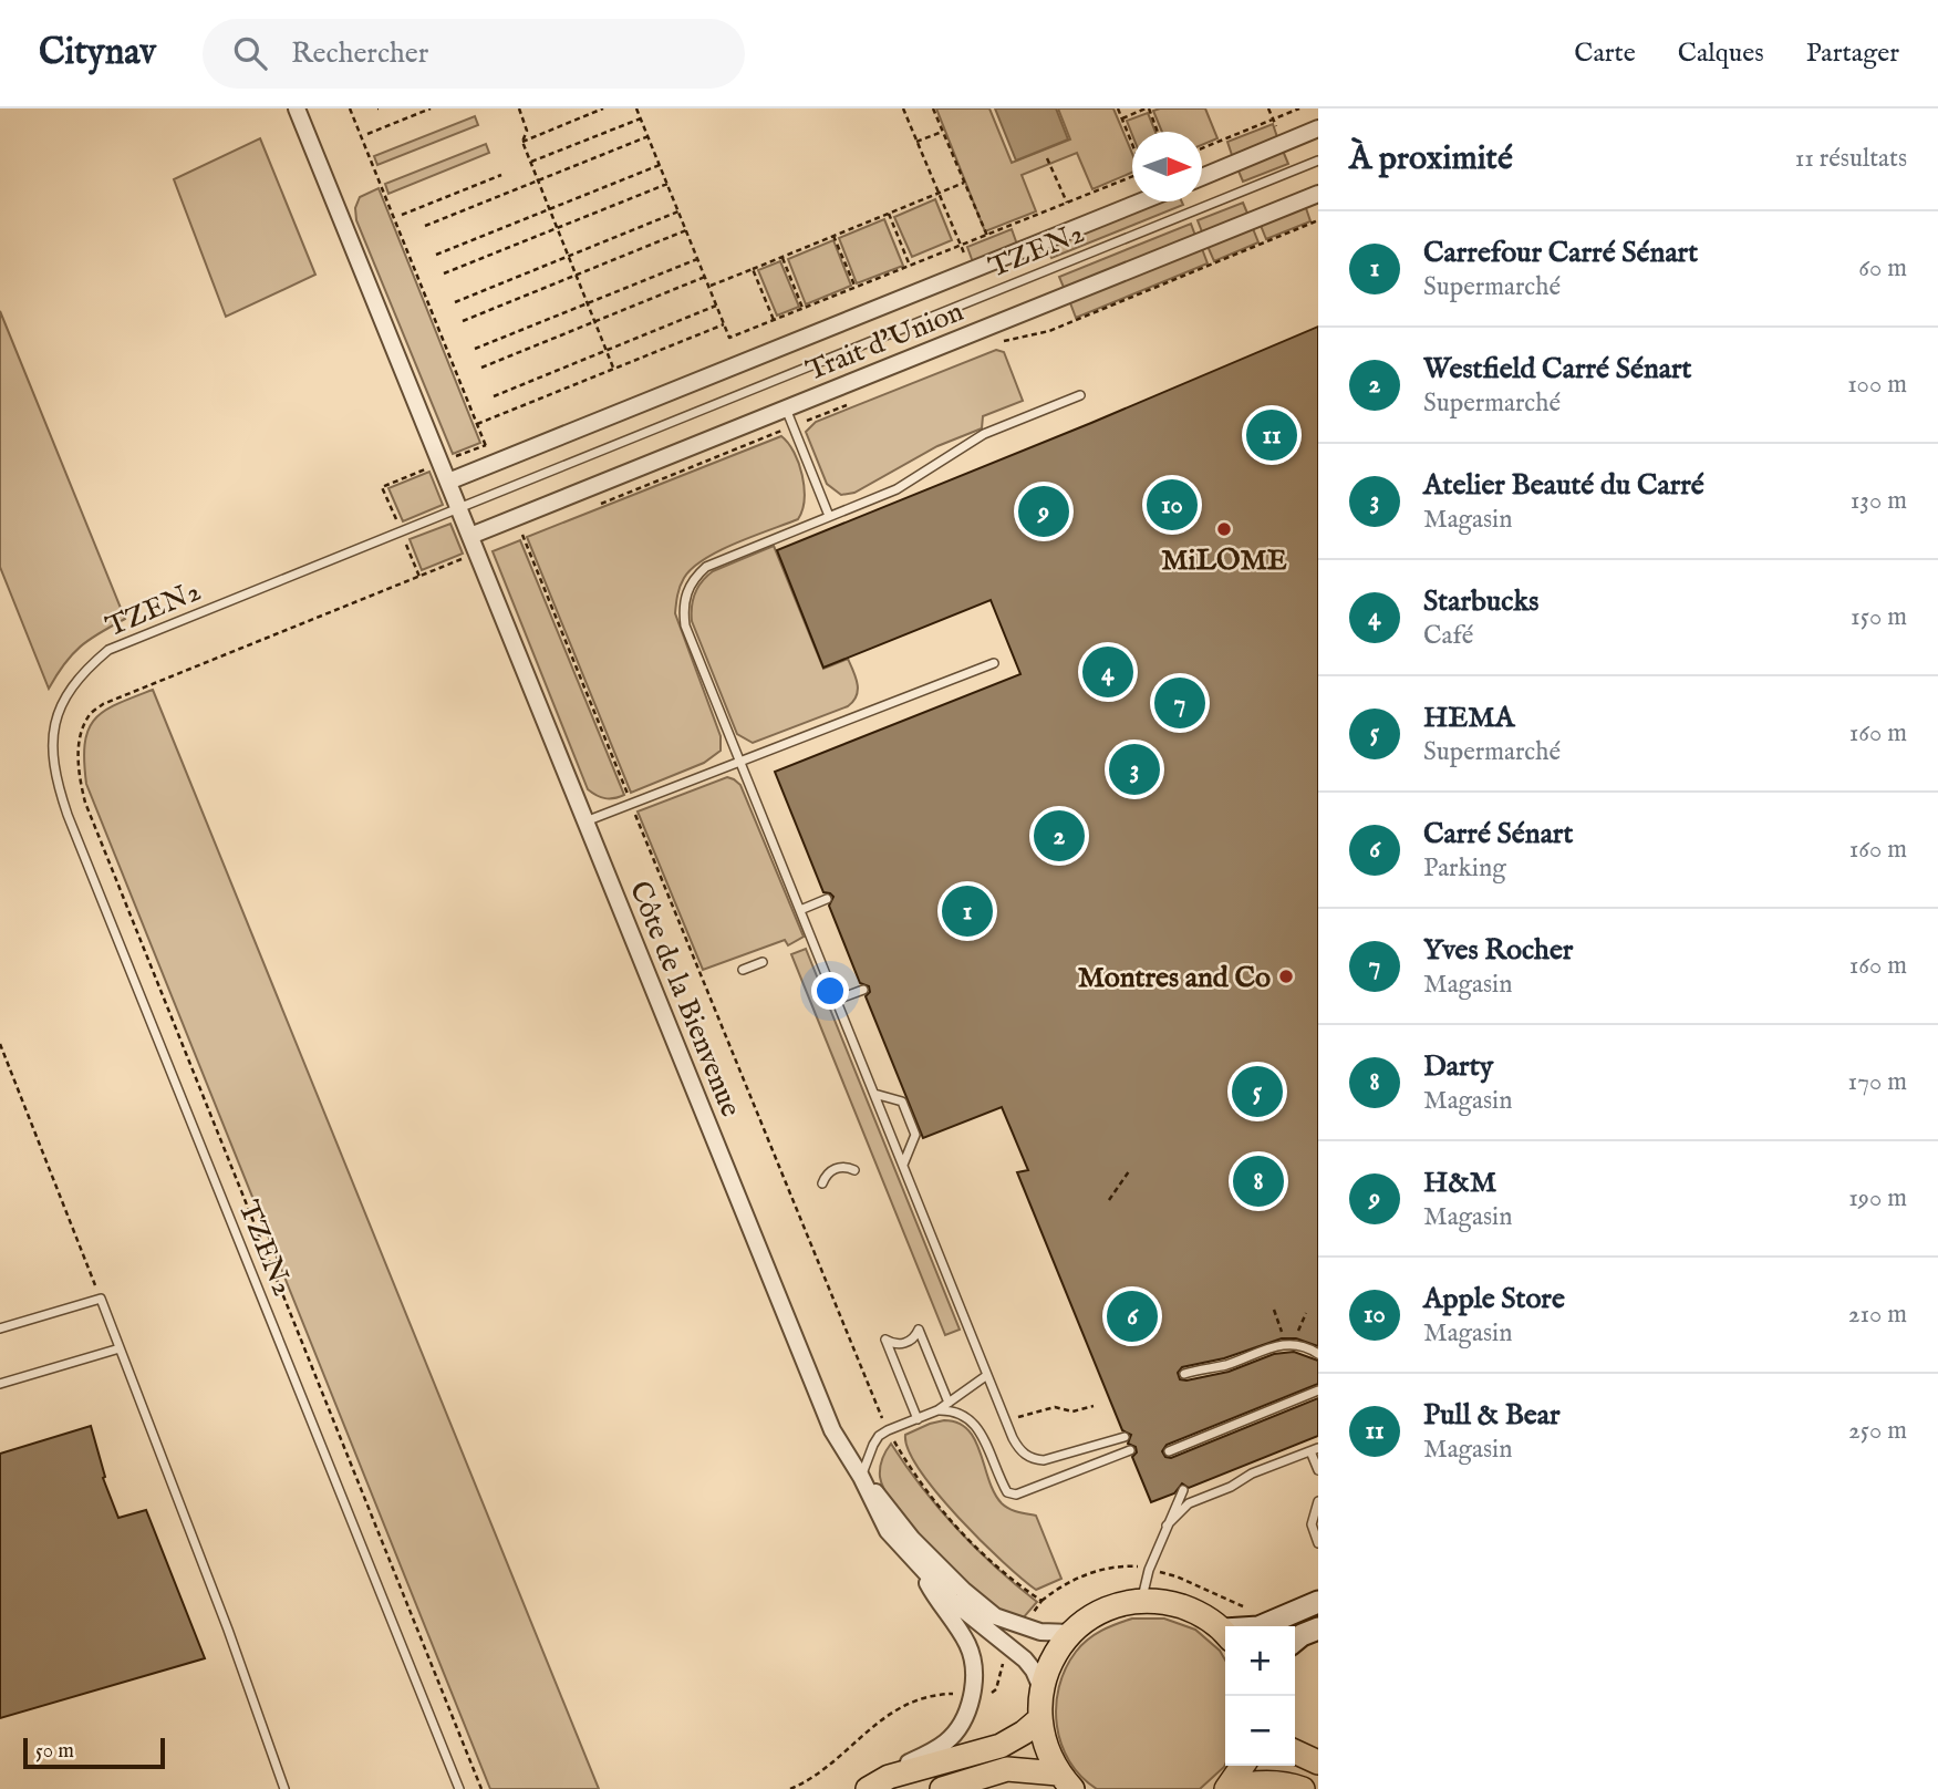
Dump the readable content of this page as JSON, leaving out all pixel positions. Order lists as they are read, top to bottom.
{
  "streets": {
    "street": ["Trait d'Union", "Côte de la Bienvenue"],
    "lane": ["TZEN2"]
  },
  "crossings": [
    ["TZEN2", "Côte de la Bienvenue"],
    ["Trait d'Union", "Côte de la Bienvenue"]
  ],
  "places": ["MiLOME", "Montres and Co"],
  "scale_bar": "50 m",
  "north": "right",
  "page": {
    "header": "Citynav",
    "search": "Rechercher",
    "nav": ["Carte", "Calques", "Partager"],
    "heading": ["À proximité", "11 résultats"],
    "list": [
      {
        "mark": "1",
        "name": "Carrefour Carré Sénart",
        "note": "Supermarché",
        "value": "60 m"
      },
      {
        "mark": "2",
        "name": "Westfield Carré Sénart",
        "note": "Supermarché",
        "value": "100 m"
      },
      {
        "mark": "3",
        "name": "Atelier Beauté du Carré",
        "note": "Magasin",
        "value": "130 m"
      },
      {
        "mark": "4",
        "name": "Starbucks",
        "note": "Café",
        "value": "150 m"
      },
      {
        "mark": "5",
        "name": "HEMA",
        "note": "Supermarché",
        "value": "160 m"
      },
      {
        "mark": "6",
        "name": "Carré Sénart",
        "note": "Parking",
        "value": "160 m"
      },
      {
        "mark": "7",
        "name": "Yves Rocher",
        "note": "Magasin",
        "value": "160 m"
      },
      {
        "mark": "8",
        "name": "Darty",
        "note": "Magasin",
        "value": "170 m"
      },
      {
        "mark": "9",
        "name": "H&M",
        "note": "Magasin",
        "value": "190 m"
      },
      {
        "mark": "10",
        "name": "Apple Store",
        "note": "Magasin",
        "value": "210 m"
      },
      {
        "mark": "11",
        "name": "Pull & Bear",
        "note": "Magasin",
        "value": "250 m"
      }
    ],
    "pins": [
      "11",
      "10",
      "9",
      "4",
      "7",
      "3",
      "2",
      "1",
      "5",
      "8",
      "6"
    ],
    "map_buttons": ["+", "−"],
    "scale": "50 m"
  }
}
